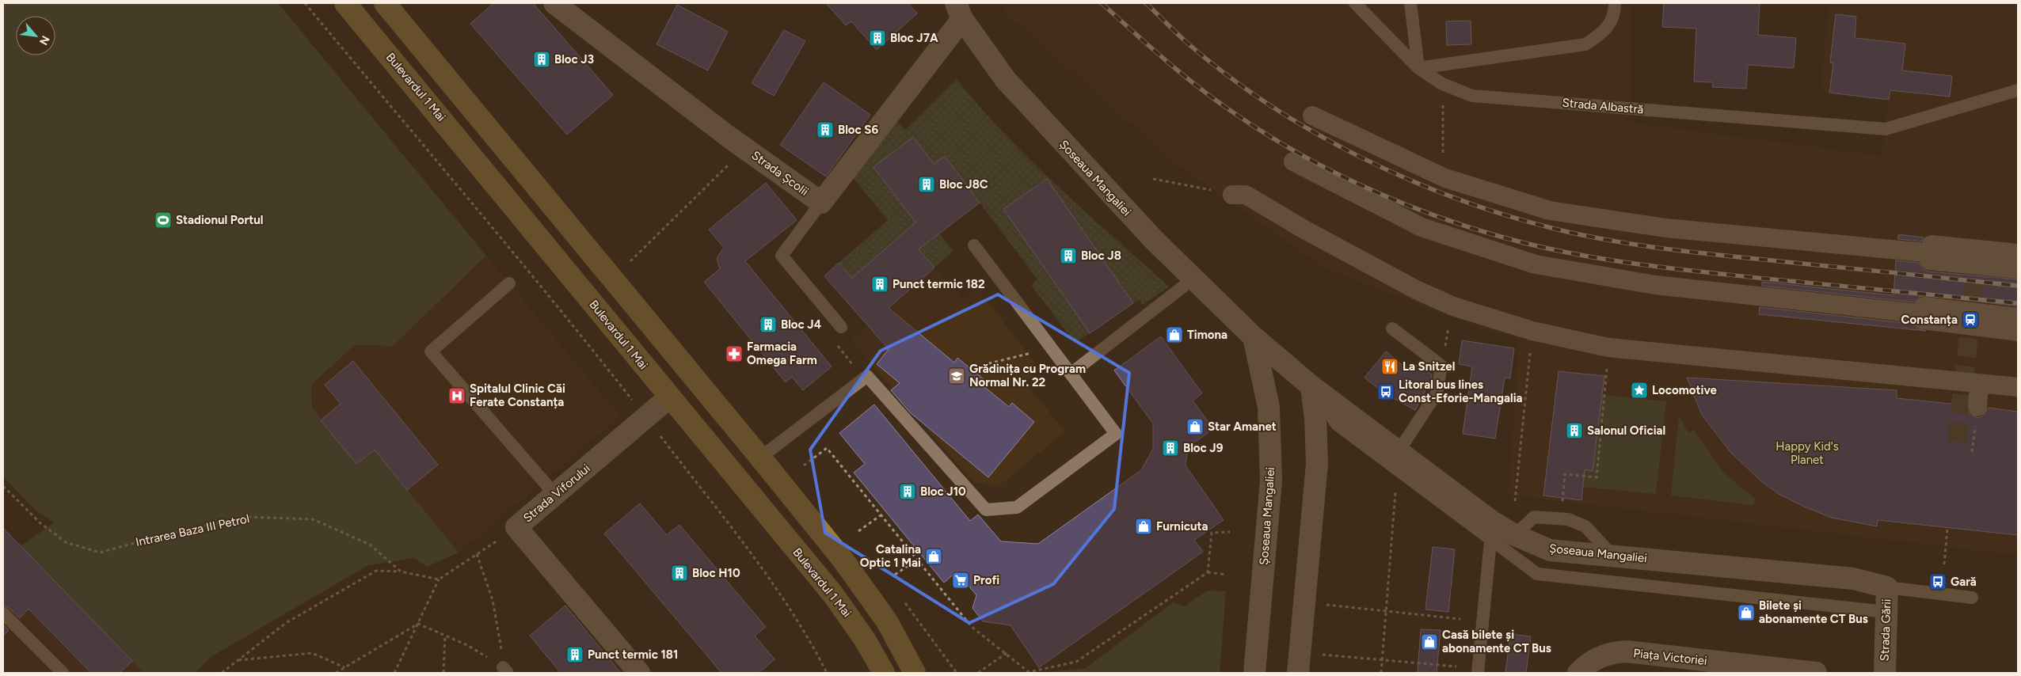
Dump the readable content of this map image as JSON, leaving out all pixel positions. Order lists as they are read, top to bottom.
{
  "streets": {
    "main road": ["Bulevardul 1 Mai"],
    "street": [
      "Strada Școlii",
      "Șoseaua Mangaliei",
      "Strada Viforului",
      "Strada Gării",
      "Piața Victoriei"
    ],
    "lane": ["Strada Albastră"],
    "path": ["Intrarea Baza III Petrol"]
  },
  "crossings": [
    ["Bulevardul 1 Mai", "Strada Viforului"],
    ["Strada Școlii", "Șoseaua Mangaliei"],
    ["Șoseaua Mangaliei", "Strada Gării"]
  ],
  "parks": ["Happy Kid's Planet"],
  "places": {
    "building": [
      "Bloc J7A",
      "Bloc J3",
      "Bloc S6",
      "Bloc J8C",
      "Bloc J8",
      "Punct termic 182",
      "Bloc J4",
      "Salonul Oficial",
      "Bloc J9",
      "Bloc J10",
      "Bloc H10",
      "Punct termic 181"
    ],
    "sports": ["Stadionul Portul"],
    "station": ["Constanța"],
    "shop": [
      "Timona",
      "Star Amanet",
      "Furnicuta",
      "Catalina Optic 1 Mai",
      "Bilete și abonamente CT Bus",
      "Casă bilete și abonamente CT Bus"
    ],
    "pharmacy": ["Farmacia Omega Farm"],
    "restaurant": ["La Snitzel"],
    "school or university": ["Grădinița cu Program Normal Nr. 22"],
    "place": ["Locomotive"],
    "bus stop": ["Litoral bus lines Const-Eforie-Mangalia", "Gară"],
    "hospital": ["Spitalul Clinic Căi Ferate Constanța"],
    "supermarket": ["Profi"]
  },
  "north": "bottom right"
}
